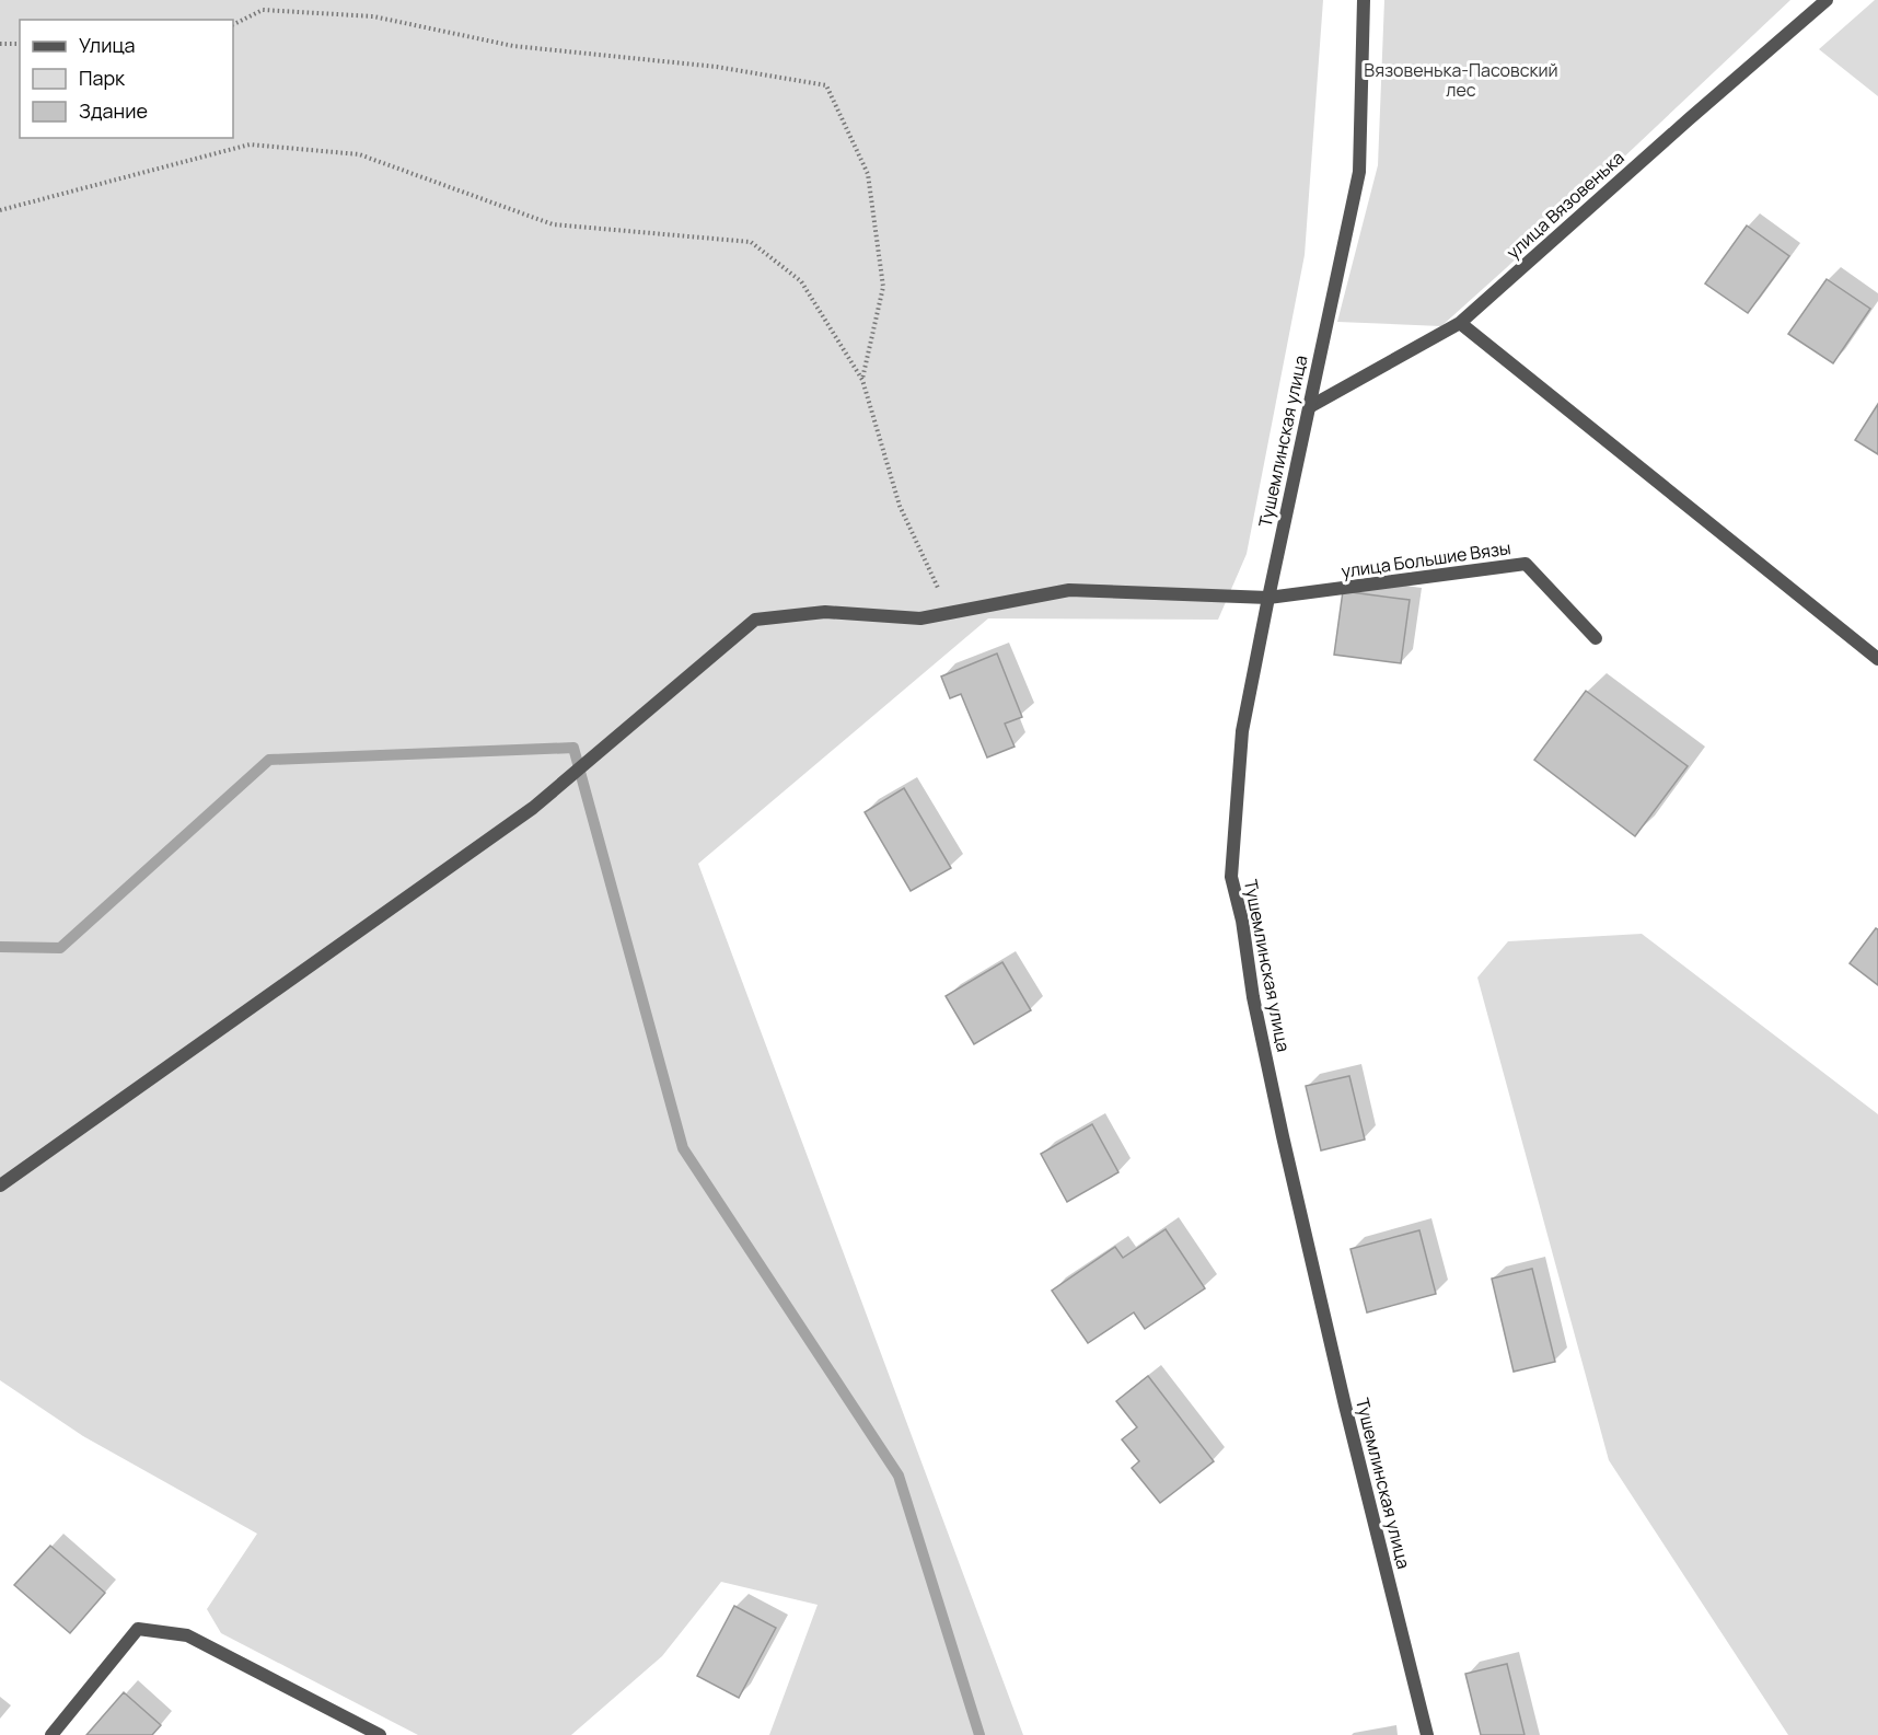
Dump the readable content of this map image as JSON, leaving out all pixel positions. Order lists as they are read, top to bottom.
{
  "streets": {
    "street": ["улица Вязовенька", "Тушемлинская улица", "улица Большие Вязы"]
  },
  "crossings": [
    ["улица Вязовенька", "Тушемлинская улица"],
    ["Тушемлинская улица", "улица Большие Вязы"]
  ],
  "parks": ["Вязовенька-Пасовский лес"],
  "legend": ["Улица", "Парк", "Здание"]
}
